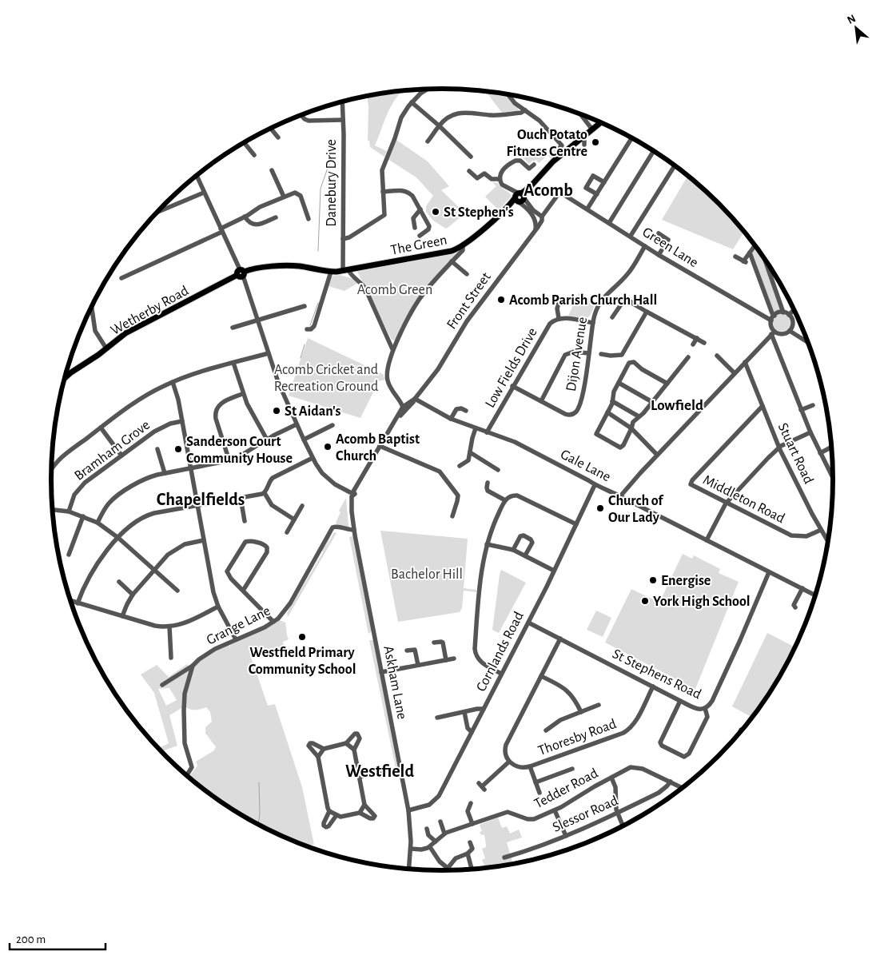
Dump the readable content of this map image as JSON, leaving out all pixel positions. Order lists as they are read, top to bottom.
{
  "streets": {
    "main road": ["The Green", "Wetherby Road"],
    "street": [
      "Danebury Drive",
      "Green Lane",
      "Front Street",
      "Dijon Avenue",
      "Low Fields Drive",
      "Bramham Grove",
      "Stuart Road",
      "Gale Lane",
      "Middleton Road",
      "Grange Lane",
      "Cornlands Road",
      "St Stephens Road",
      "Askham Lane",
      "Thoresby Road",
      "Tedder Road",
      "Slessor Road"
    ]
  },
  "crossings": [
    ["Danebury Drive", "The Green"],
    ["Danebury Drive", "Wetherby Road"],
    ["The Green", "Wetherby Road"],
    ["Green Lane", "Front Street"],
    ["Green Lane", "Dijon Avenue"],
    ["Front Street", "Gale Lane"],
    ["Dijon Avenue", "Low Fields Drive"],
    ["Low Fields Drive", "Gale Lane"],
    ["Stuart Road", "Middleton Road"],
    ["Gale Lane", "Cornlands Road"],
    ["Gale Lane", "St Stephens Road"],
    ["Grange Lane", "Askham Lane"],
    ["Cornlands Road", "St Stephens Road"],
    ["Cornlands Road", "Askham Lane"],
    ["St Stephens Road", "Thoresby Road"],
    ["Tedder Road", "Slessor Road"]
  ],
  "districts": [
    "Acomb",
    "Lowfield",
    "Chapelfields",
    "Westfield"
  ],
  "parks": ["Acomb Green", "Acomb Cricket and Recreation Ground", "Bachelor Hill"],
  "places": [
    "Ouch Potato Fitness Centre",
    "St Stephen's",
    "Acomb Parish Church Hall",
    "St Aidan's",
    "Acomb Baptist Church",
    "Sanderson Court Community House",
    "Church of Our Lady",
    "Energise",
    "York High School",
    "Westfield Primary Community School"
  ],
  "scale_bar": "200 m",
  "north": "top left"
}
